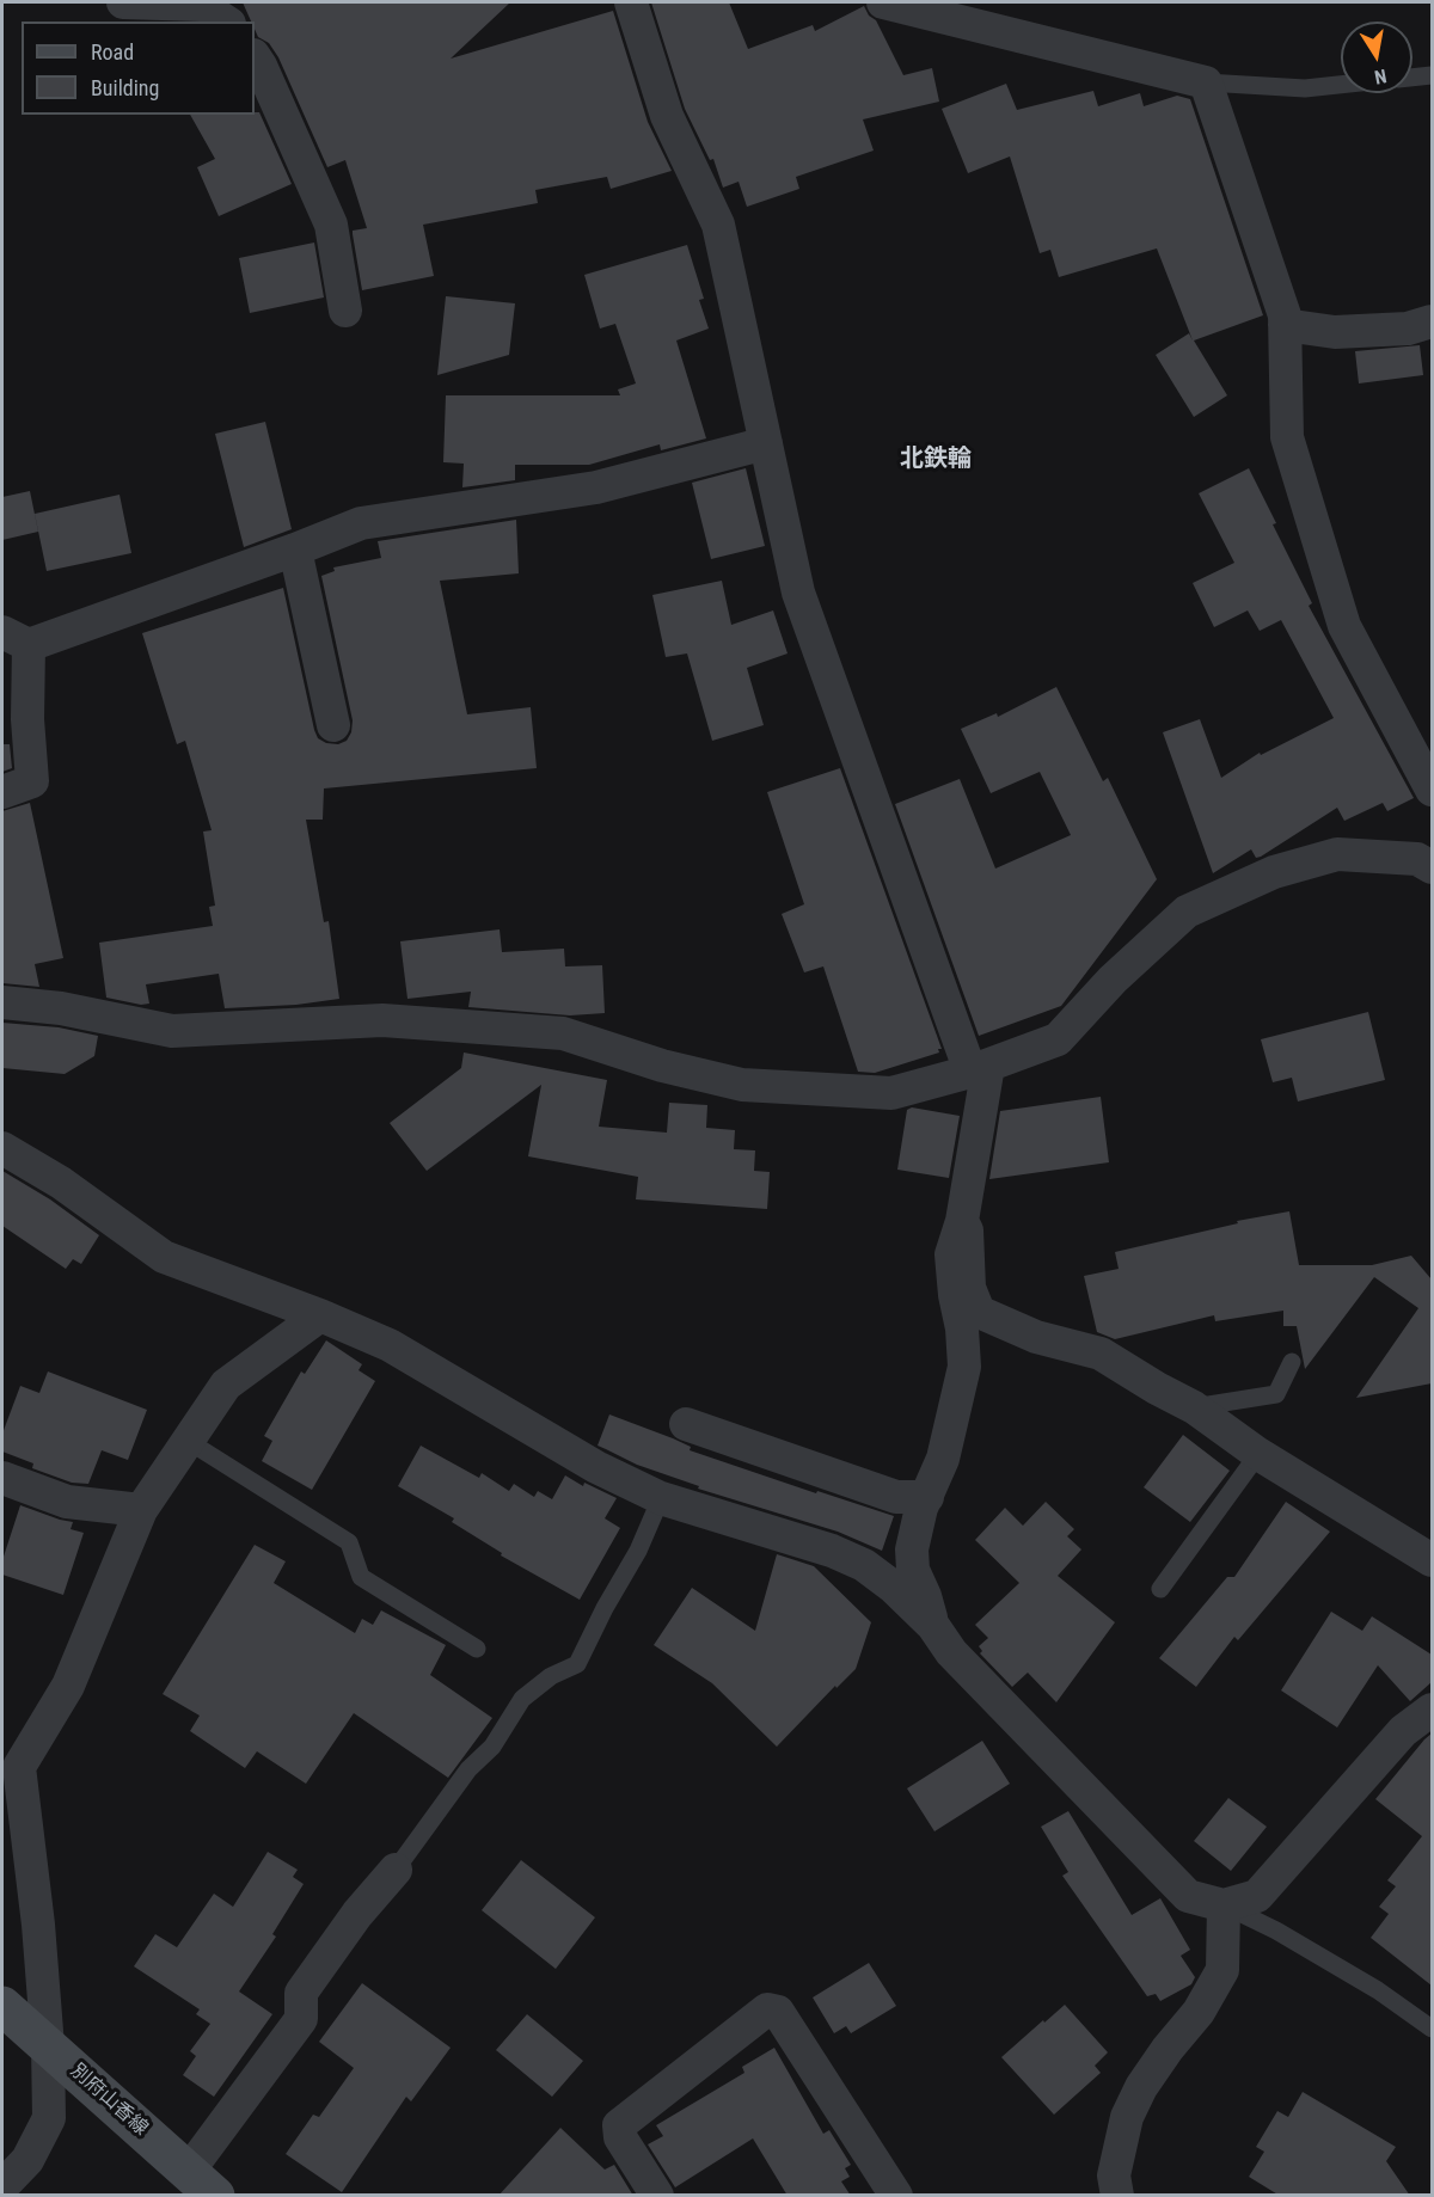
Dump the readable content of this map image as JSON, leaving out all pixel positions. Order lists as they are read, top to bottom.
{
  "streets": {
    "main road": ["別府山香線"]
  },
  "districts": ["北鉄輪"],
  "legend": ["Road", "Building"],
  "north": "bottom"
}
